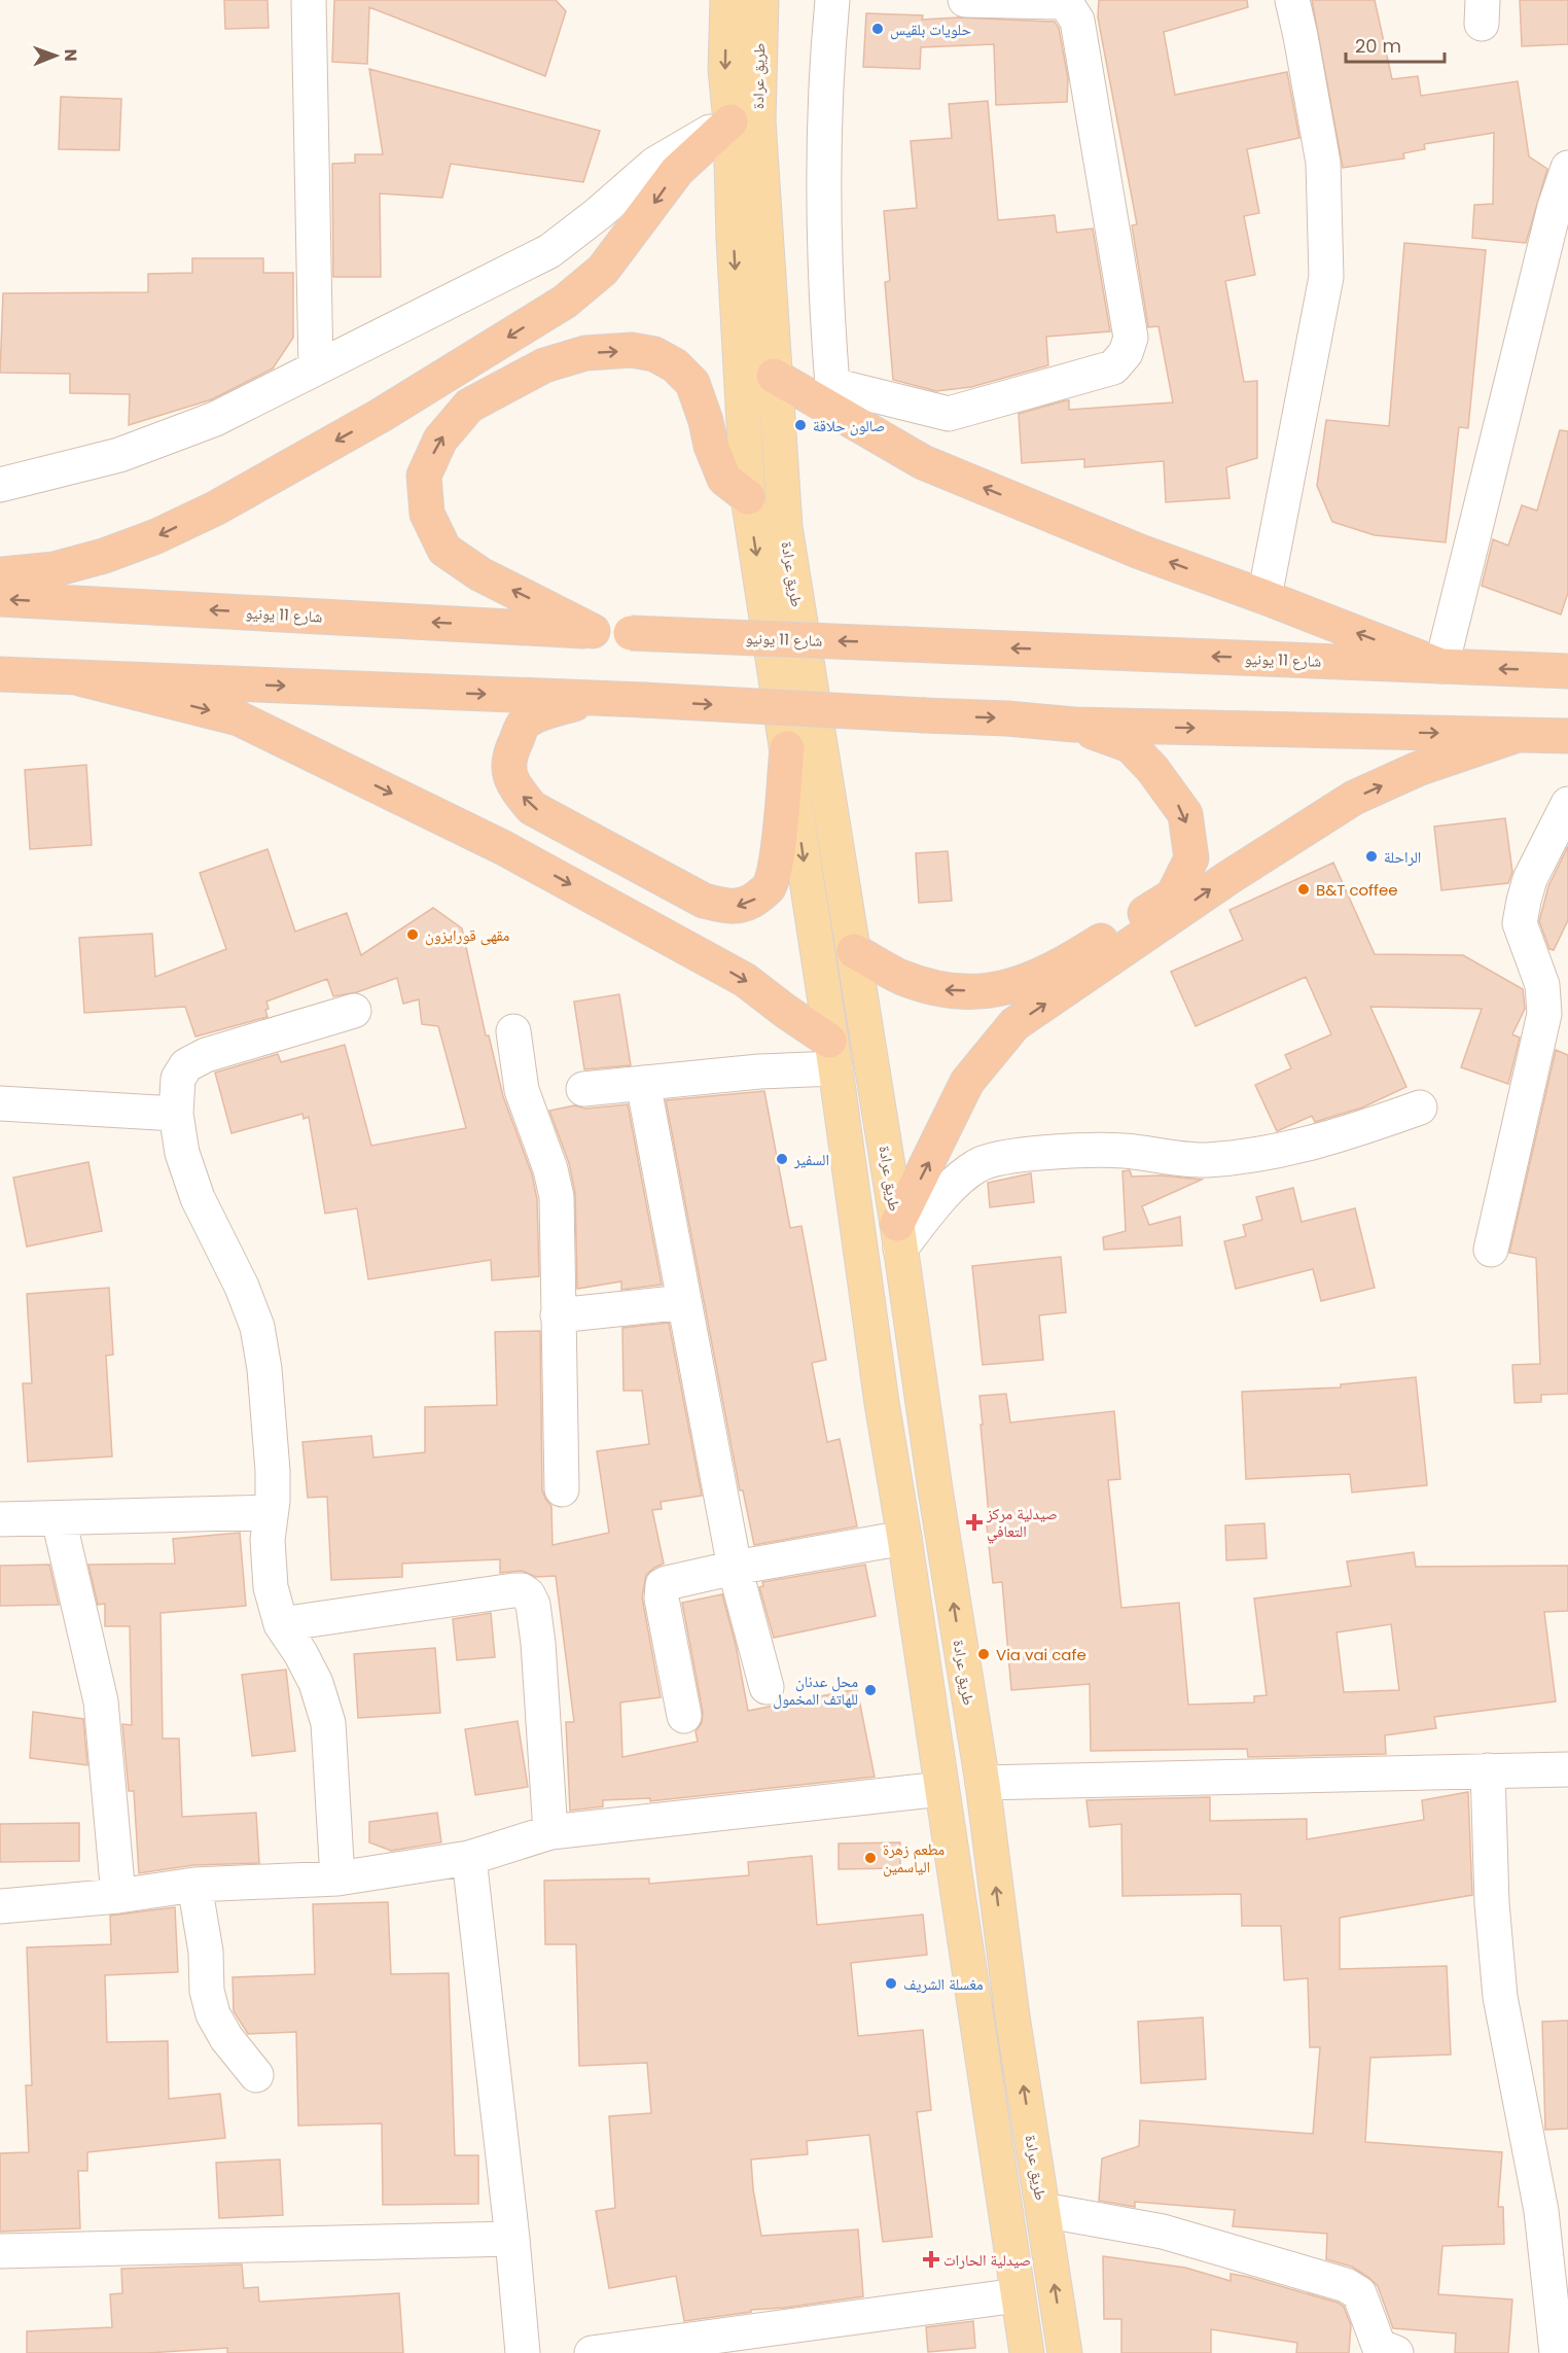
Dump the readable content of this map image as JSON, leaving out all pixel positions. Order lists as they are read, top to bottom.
{
  "streets": {
    "highway": ["شارع 11 يونيو"],
    "main road": ["طريق عرادة"]
  },
  "places": {
    "other": [
      "حلويات بلقيس",
      "صالون حلاقة",
      "الراحلة",
      "B&T coffee",
      "مقهى قورايزون",
      "السفير",
      "Via vai cafe",
      "محل عدنان للهاتف المخمول",
      "مطعم زهرة الياسمين",
      "مغسلة الشريف"
    ],
    "health": ["صيدلية مركز التعافي", "صيدلية الحارات"]
  },
  "scale_bar": "20 m",
  "north": "right"
}
